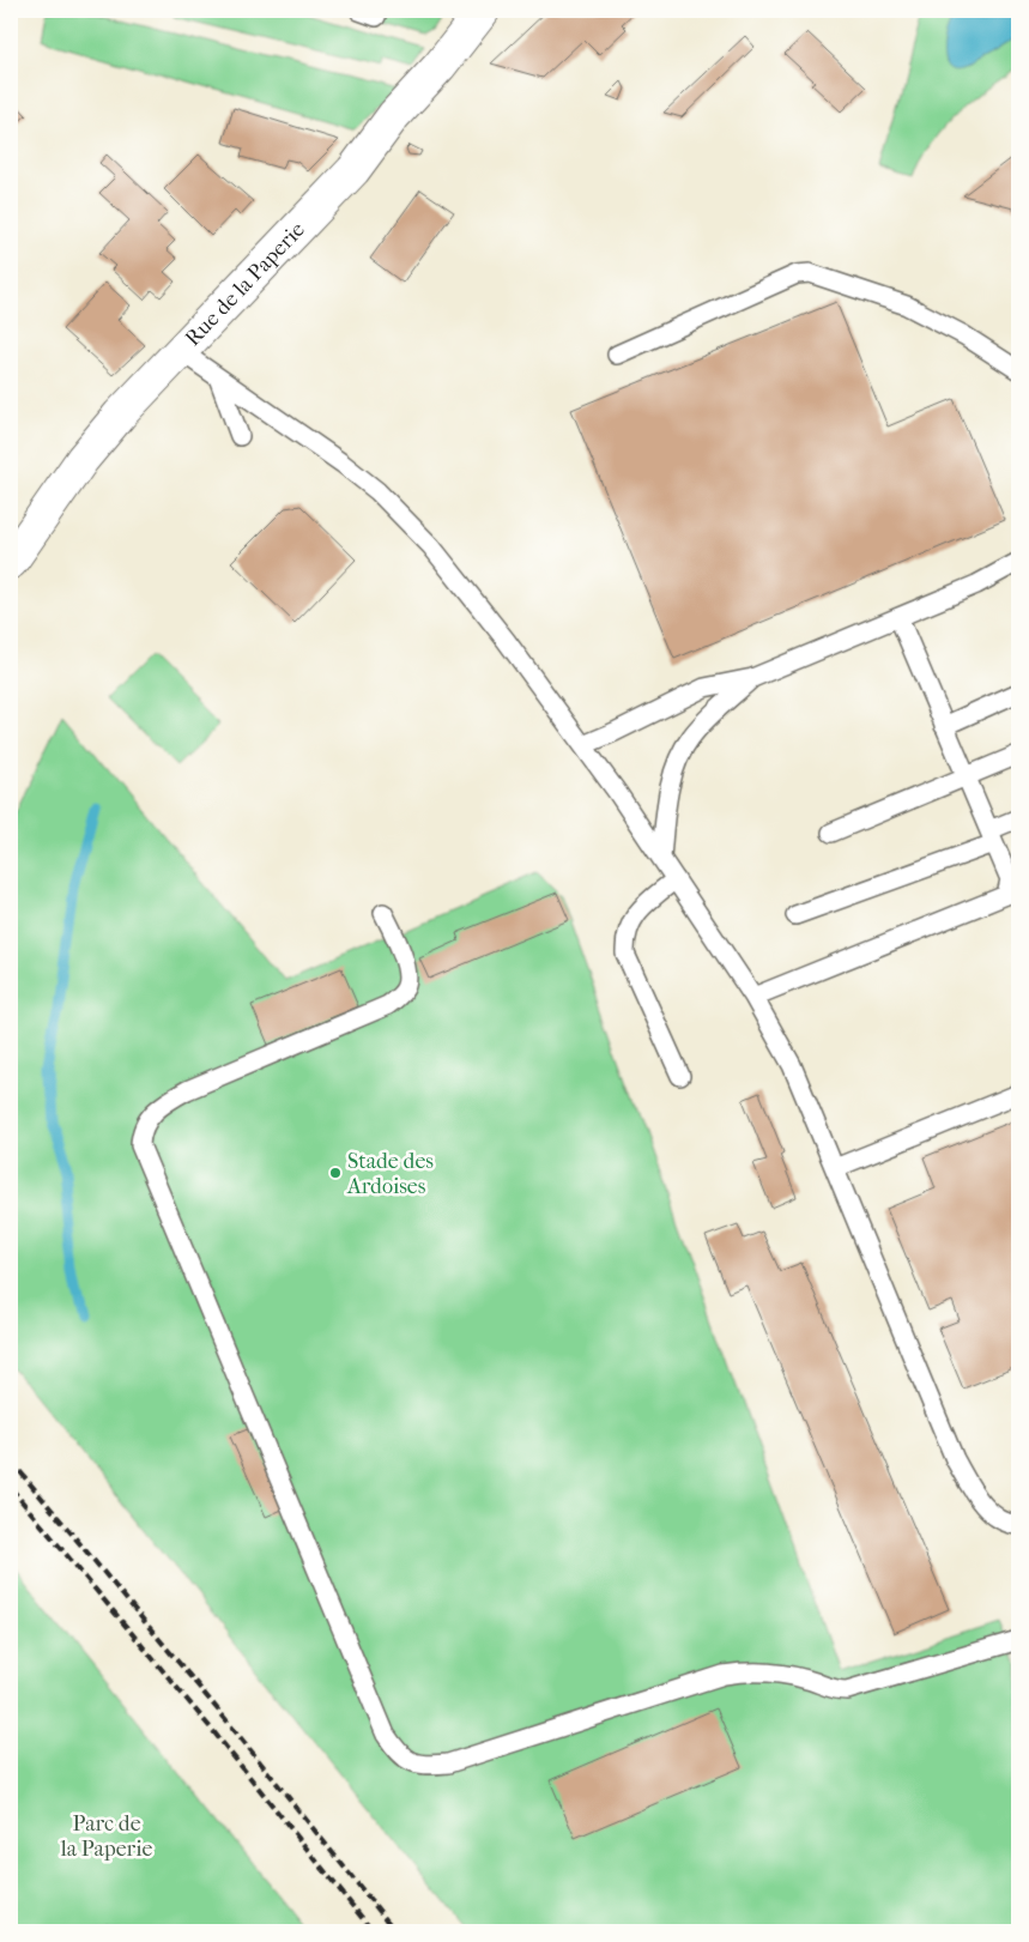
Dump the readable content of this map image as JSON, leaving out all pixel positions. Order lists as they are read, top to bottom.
{
  "streets": {
    "street": ["Rue de la Paperie"]
  },
  "parks": ["Parc de la Paperie"],
  "places": ["Stade des Ardoises"]
}
